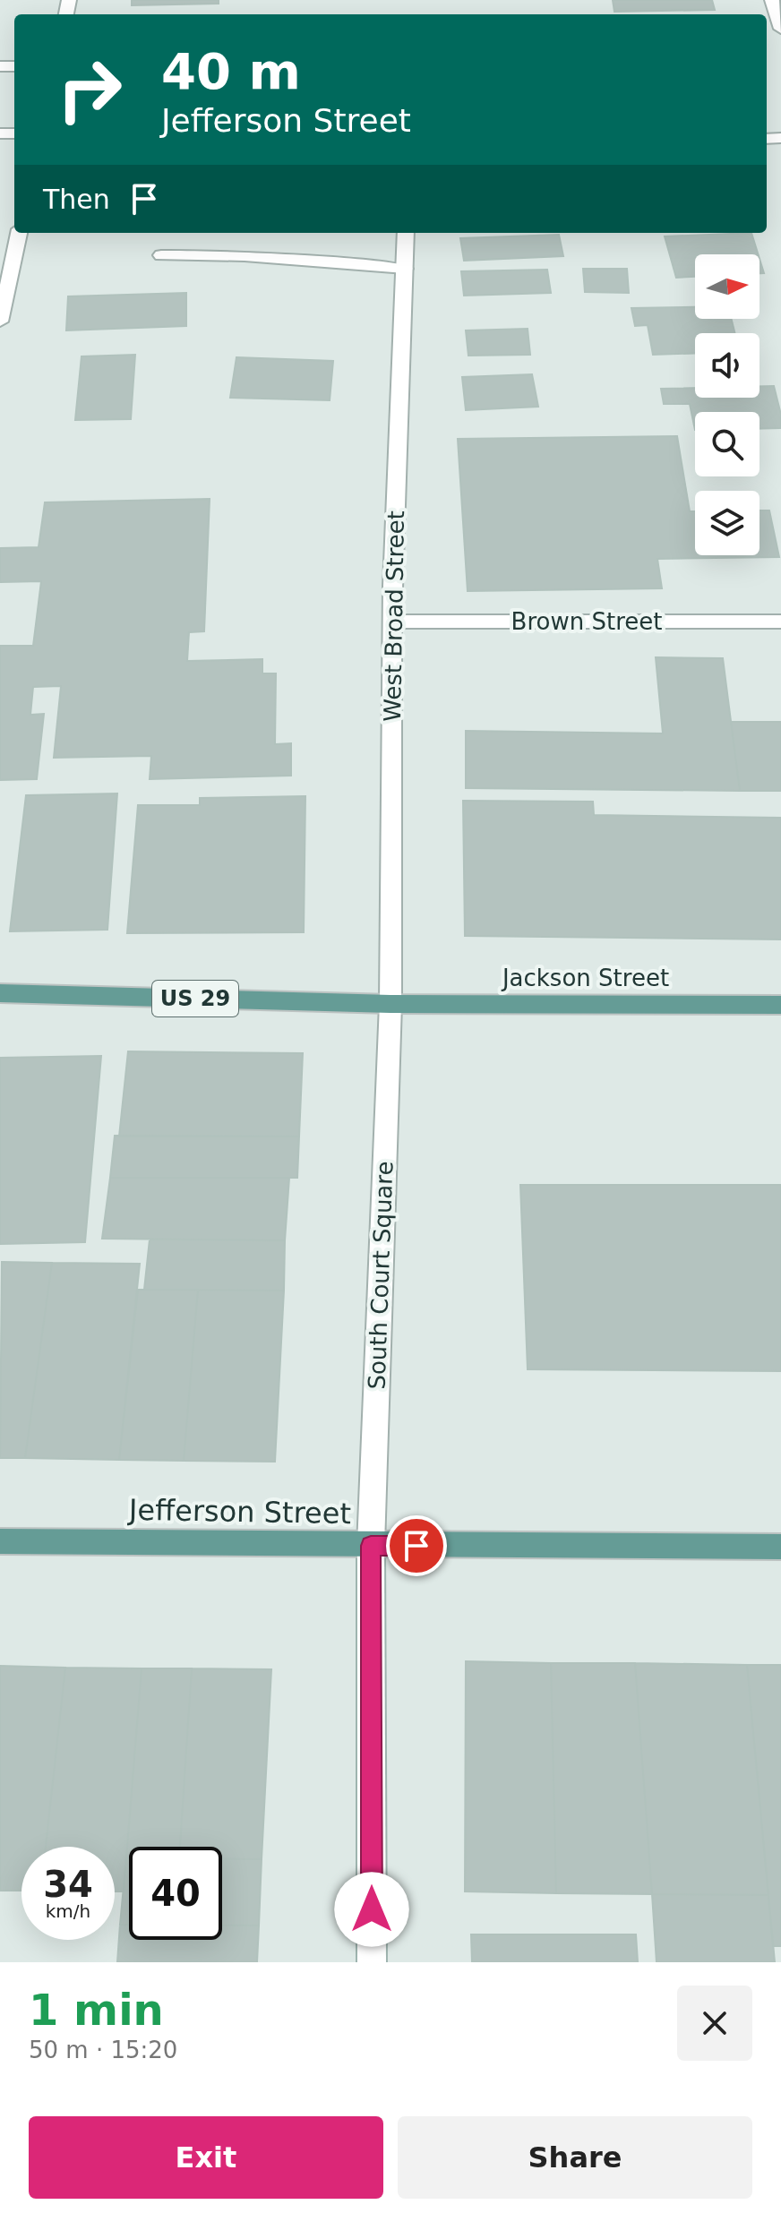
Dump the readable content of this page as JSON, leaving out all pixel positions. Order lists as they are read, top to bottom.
{
  "streets": {
    "main road": ["Jackson Street", "US 29", "Jefferson Street"],
    "street": ["West Broad Street", "Brown Street", "South Court Square"]
  },
  "crossings": [
    ["West Broad Street", "Brown Street"],
    ["West Broad Street", "Jackson Street"],
    ["West Broad Street", "US 29"],
    ["West Broad Street", "South Court Square"],
    ["Jackson Street", "US 29"],
    ["Jackson Street", "South Court Square"],
    ["US 29", "South Court Square"],
    ["South Court Square", "Jefferson Street"]
  ],
  "north": "right",
  "page": {
    "turn": ["40 m", "Jefferson Street"],
    "then": "Then",
    "speed": "34 km/h",
    "limit": "40",
    "heading": ["1 min", "50 m · 15:20"],
    "buttons": ["Exit", "Share"]
  }
}
